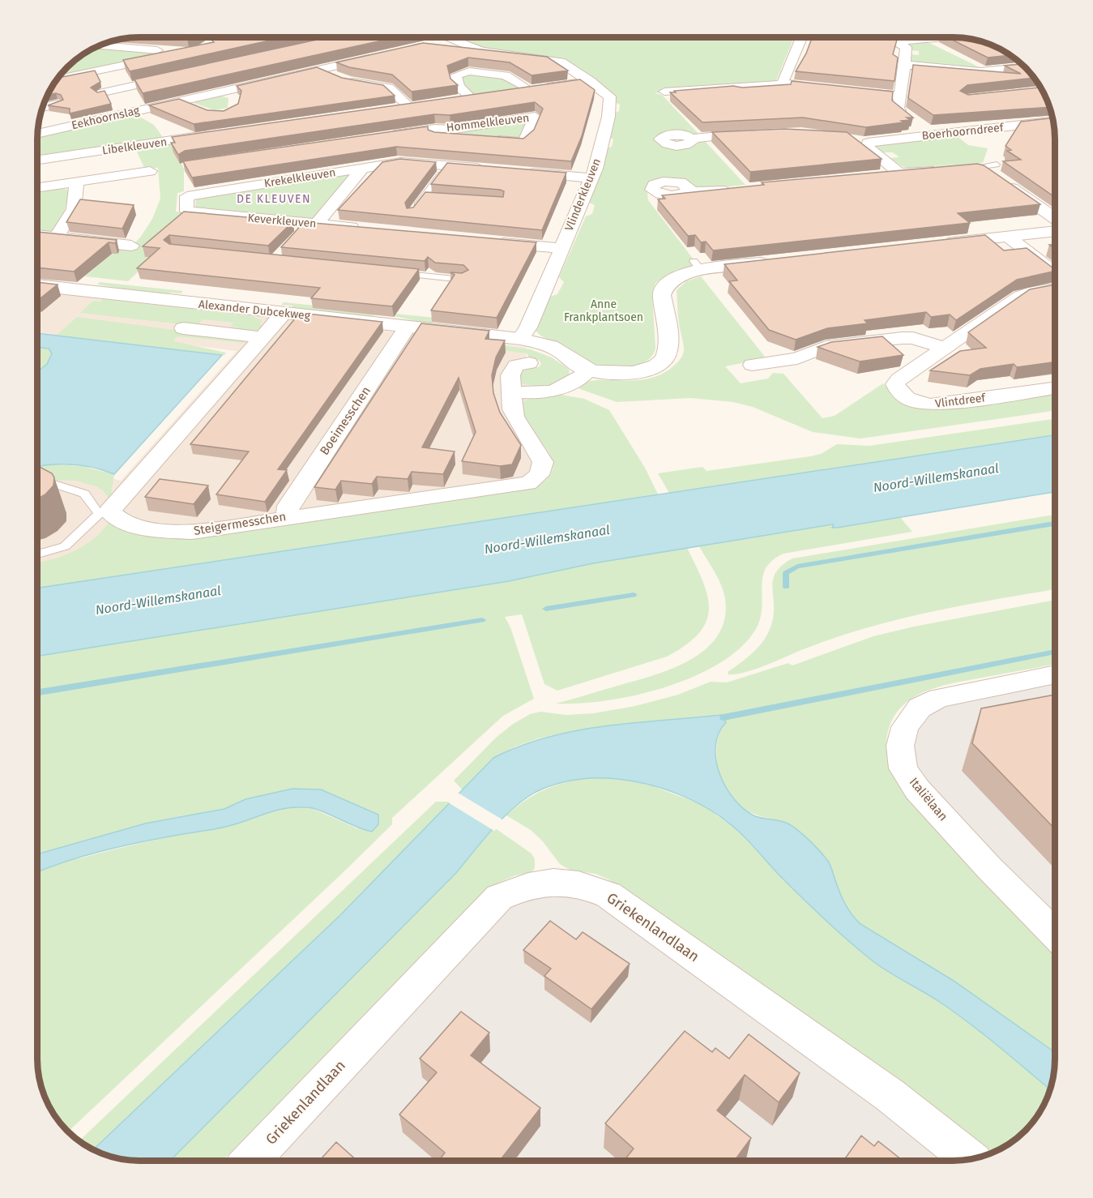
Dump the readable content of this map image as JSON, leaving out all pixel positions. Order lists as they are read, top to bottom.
{
  "streets": {
    "street": [
      "Eekhoornslag",
      "Hommelkleuven",
      "Boerhoorndreef",
      "Libelkleuven",
      "Krekelkleuven",
      "Vlinderkleuven",
      "Keverkleuven",
      "Alexander Dubcekweg",
      "Vlintdreef",
      "Boeimesschen",
      "Steigermesschen",
      "Italiëlaan",
      "Griekenlandlaan"
    ]
  },
  "crossings": [
    ["Krekelkleuven", "Keverkleuven"],
    ["Vlinderkleuven", "Alexander Dubcekweg"],
    ["Alexander Dubcekweg", "Boeimesschen"],
    ["Boeimesschen", "Steigermesschen"]
  ],
  "districts": ["DE KLEUVEN"],
  "water": ["Noord-Willemskanaal"],
  "parks": ["Anne Frankplantsoen"]
}
